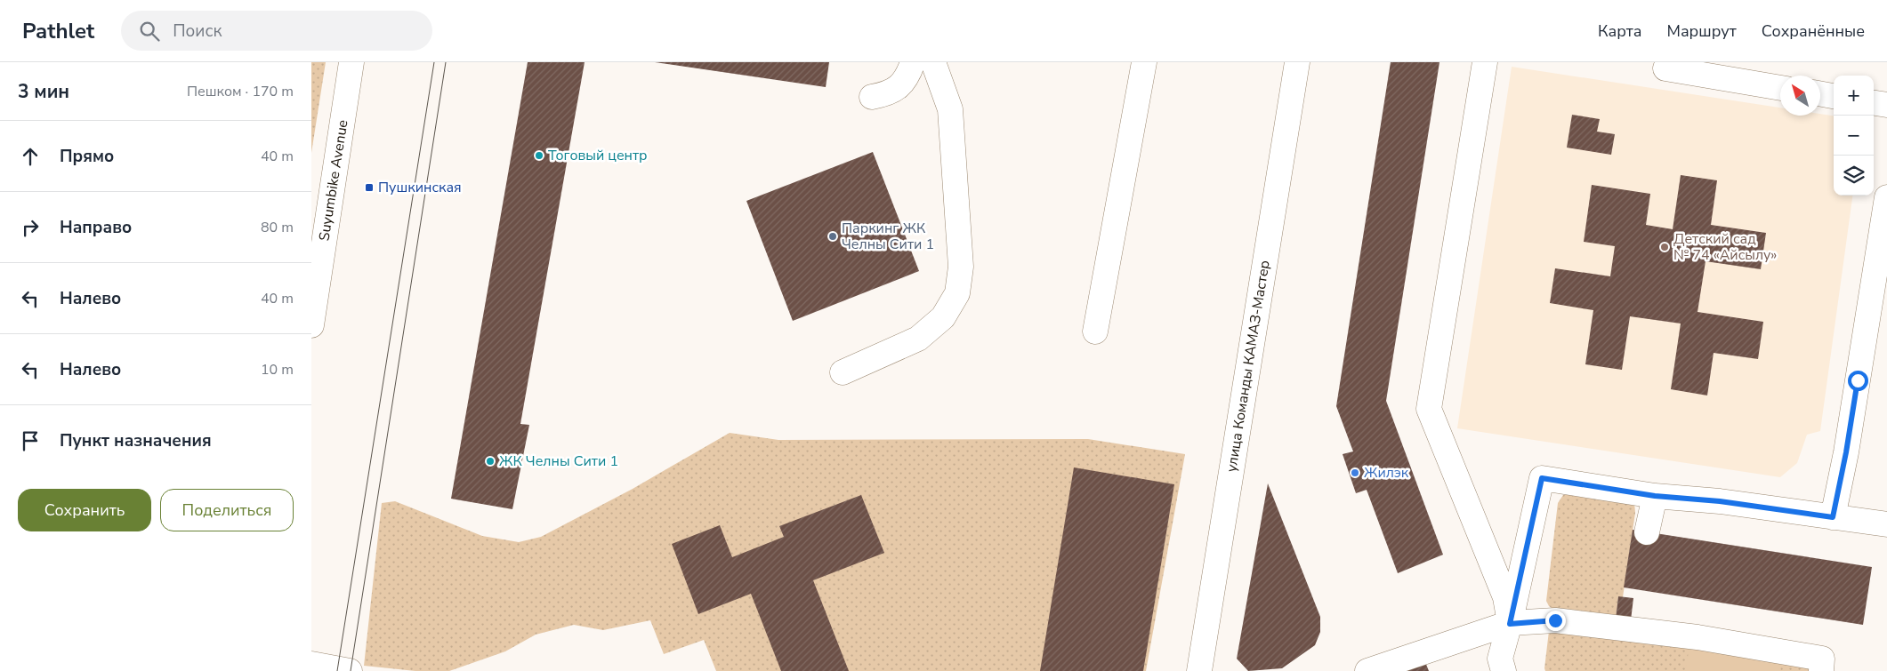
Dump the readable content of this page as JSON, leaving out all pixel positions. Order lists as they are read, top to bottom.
{
  "streets": {
    "street": ["Suyumbike Avenue", "улица Команды КАМАЗ-Мастер"]
  },
  "places": {
    "other": [
      "Тоговый центр",
      "Паркинг ЖК Челны Сити 1",
      "Детский сад № 74 «Айсылу»",
      "ЖК Челны Сити 1",
      "Жилэк"
    ],
    "transit": ["Пушкинская"]
  },
  "north": "top left",
  "page": {
    "header": "Pathlet",
    "search": "Поиск",
    "nav": ["Карта", "Маршрут", "Сохранённые"],
    "heading": ["3 мин", "Пешком · 170 m"],
    "map_buttons": ["+", "−"],
    "list": [
      ["Прямо", "40 m"],
      ["Направо", "80 m"],
      ["Налево", "40 m"],
      ["Налево", "10 m"],
      "Пункт назначения"
    ],
    "buttons": ["Сохранить", "Поделиться"]
  }
}
